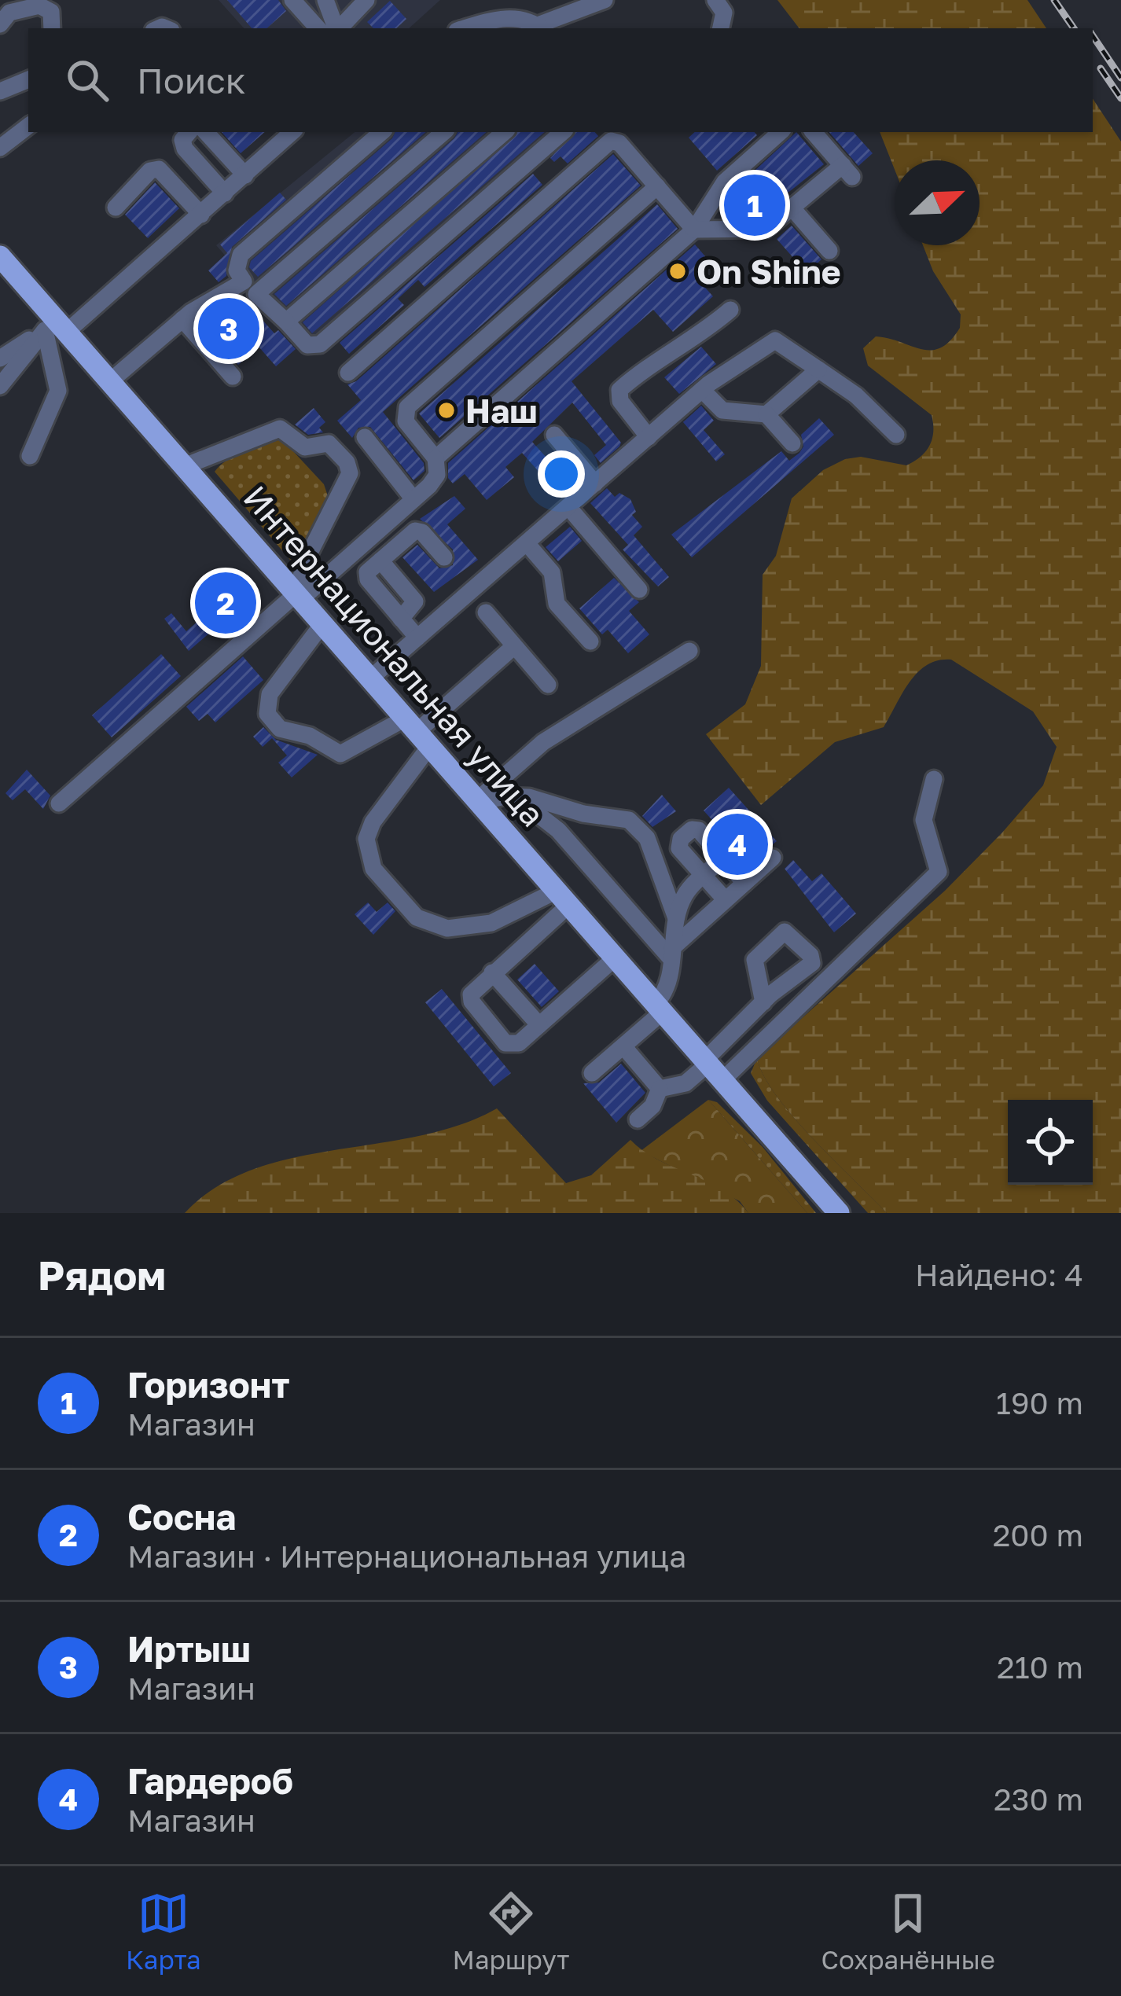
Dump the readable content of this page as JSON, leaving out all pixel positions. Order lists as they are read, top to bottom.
{
  "streets": {
    "main road": ["Интернациональная улица"]
  },
  "places": ["On Shine", "Наш"],
  "north": "top right",
  "page": {
    "search": "Поиск",
    "pins": [
      "1",
      "3",
      "2",
      "4"
    ],
    "heading": ["Рядом", "Найдено: 4"],
    "list": [
      {
        "mark": "1",
        "name": "Горизонт",
        "note": "Магазин",
        "value": "190 m"
      },
      {
        "mark": "2",
        "name": "Сосна",
        "note": "Магазин · Интернациональная улица",
        "value": "200 m"
      },
      {
        "mark": "3",
        "name": "Иртыш",
        "note": "Магазин",
        "value": "210 m"
      },
      {
        "mark": "4",
        "name": "Гардероб",
        "note": "Магазин",
        "value": "230 m"
      }
    ],
    "nav": ["Карта", "Маршрут", "Сохранённые"]
  }
}
